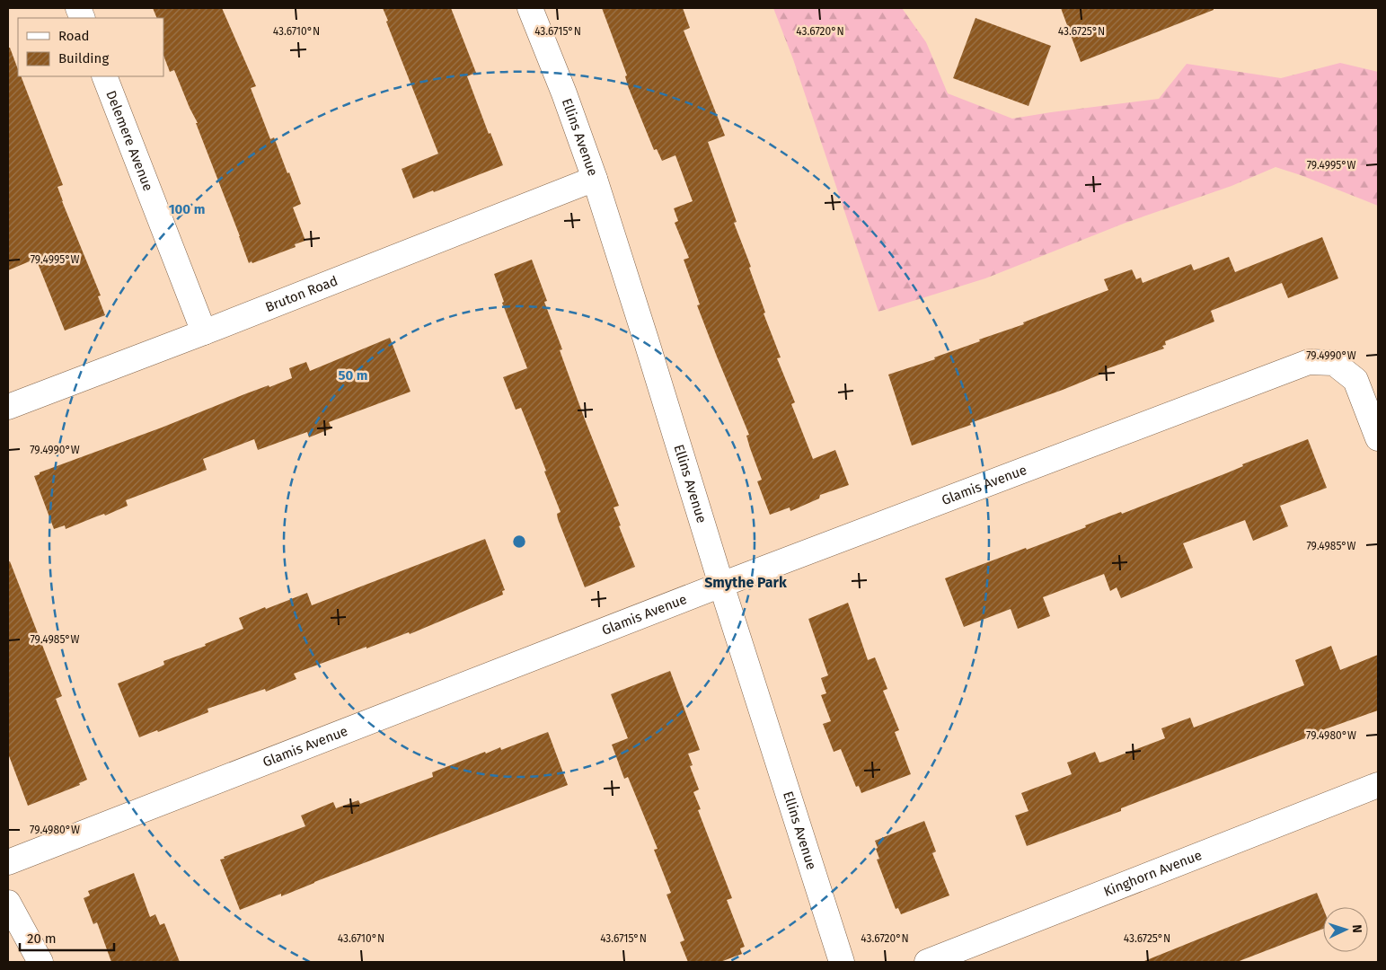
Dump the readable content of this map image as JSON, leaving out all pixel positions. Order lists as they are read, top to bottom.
{
  "streets": {
    "street": [
      "Ellins Avenue",
      "Delemere Avenue",
      "Bruton Road",
      "Glamis Avenue",
      "Kinghorn Avenue"
    ]
  },
  "crossings": [
    ["Ellins Avenue", "Bruton Road"],
    ["Ellins Avenue", "Glamis Avenue"],
    ["Delemere Avenue", "Bruton Road"]
  ],
  "districts": ["Smythe Park"],
  "legend": ["Road", "Building"],
  "scale_bar": "20 m",
  "north": "right",
  "coordinates": [
    "43.6710°N",
    "43.6715°N",
    "43.6720°N",
    "43.6725°N",
    "79.4995°W",
    "79.4990°W",
    "79.4985°W",
    "79.4980°W"
  ],
  "rings": ["100 m", "50 m"]
}
